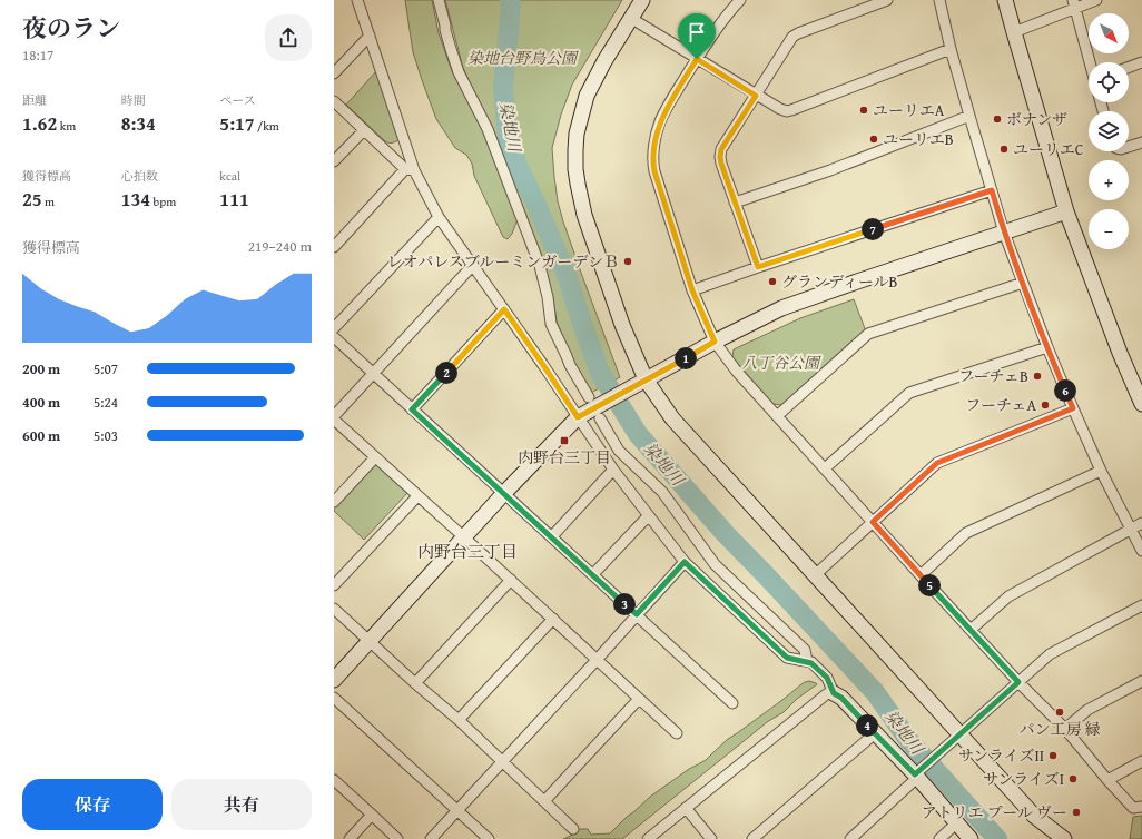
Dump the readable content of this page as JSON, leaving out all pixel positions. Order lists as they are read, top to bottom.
{
  "districts": ["内野台三丁目"],
  "water": ["染地川"],
  "parks": ["染地台野鳥公園", "八丁谷公園"],
  "places": {
    "other": [
      "ユーリエA",
      "ボナンザ",
      "ユーリエB",
      "ユーリエC",
      "レオパレスブルーミンガーデンＢ",
      "グランディールB",
      "フーチェB",
      "フーチェA",
      "パン工房 緑",
      "サンライズⅡ",
      "サンライズⅠ",
      "アトリエ プール ヴー"
    ],
    "transit": ["内野台三丁目"]
  },
  "north": "bottom right",
  "page": {
    "heading": ["夜のラン", "18:17"],
    "map_buttons": ["+", "−"],
    "stats": [
      ["距離", "1.62 km"],
      ["時間", "8:34"],
      ["ペース", "5:17 /km"],
      ["獲得標高", "25 m"],
      ["心拍数", "134 bpm"],
      ["kcal", "111"]
    ],
    "pins": [
      "7",
      "1",
      "2",
      "6",
      "5",
      "3",
      "4"
    ],
    "chart": ["獲得標高", "219–240 m"],
    "list": [
      {
        "name": "200 m",
        "note": "5:07"
      },
      {
        "name": "400 m",
        "note": "5:24"
      },
      {
        "name": "600 m",
        "note": "5:03"
      }
    ],
    "buttons": ["保存", "共有"]
  }
}
